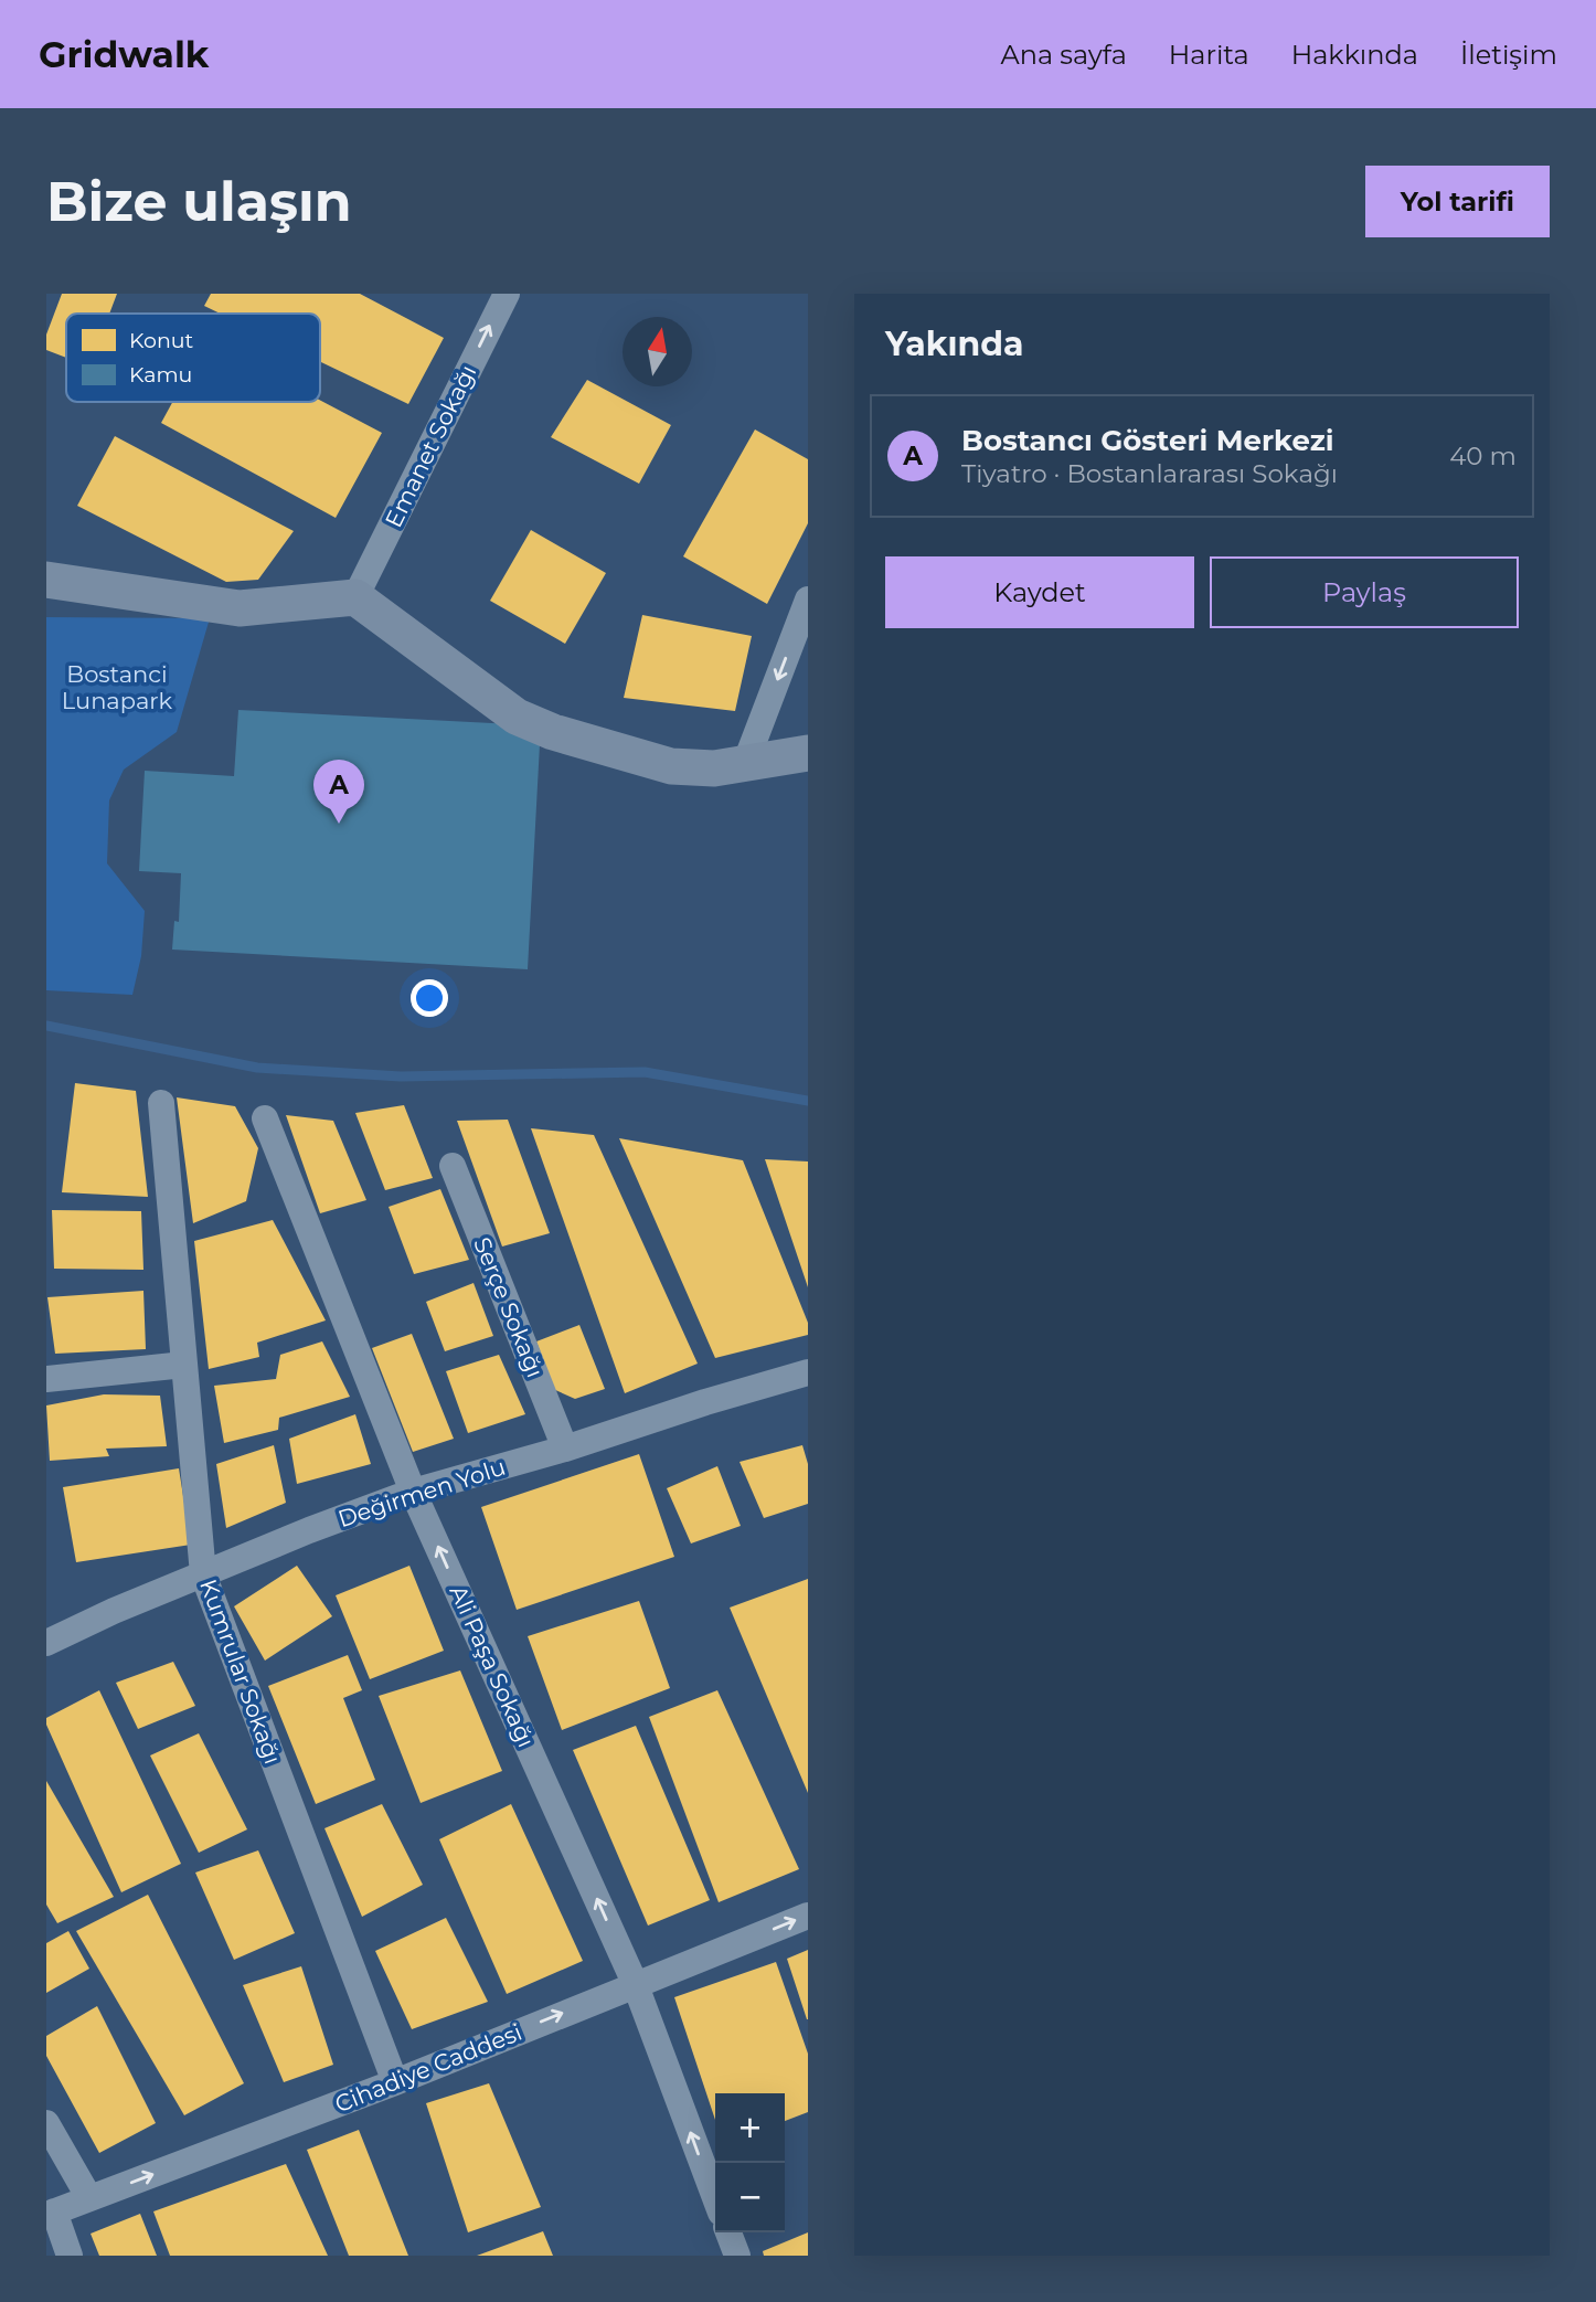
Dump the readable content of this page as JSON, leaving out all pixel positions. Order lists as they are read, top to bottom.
{
  "streets": {
    "street": [
      "Emanet Sokağı",
      "Serçe Sokağı",
      "Değirmen Yolu",
      "Ali Paşa Sokağı",
      "Kumrular Sokağı",
      "Cihadiye Caddesi"
    ]
  },
  "crossings": [
    ["Serçe Sokağı", "Değirmen Yolu"],
    ["Değirmen Yolu", "Ali Paşa Sokağı"],
    ["Değirmen Yolu", "Kumrular Sokağı"],
    ["Ali Paşa Sokağı", "Cihadiye Caddesi"],
    ["Kumrular Sokağı", "Cihadiye Caddesi"]
  ],
  "one_way": ["Emanet Sokağı", "Ali Paşa Sokağı", "Cihadiye Caddesi"],
  "parks": ["Bostanci Lunapark"],
  "legend": ["Konut", "Kamu"],
  "north": "top",
  "page": {
    "header": "Gridwalk",
    "nav": [
      "Ana sayfa",
      "Harita",
      "Hakkında",
      "İletişim"
    ],
    "buttons": [
      "Yol tarifi",
      ["Kaydet", "Paylaş"]
    ],
    "title": "Bize ulaşın",
    "heading": "Yakında",
    "list": [
      {
        "mark": "A",
        "name": "Bostancı Gösteri Merkezi",
        "note": "Tiyatro · Bostanlararası Sokağı",
        "value": "40 m"
      }
    ],
    "pins": "A",
    "map_buttons": ["+", "−"]
  }
}
